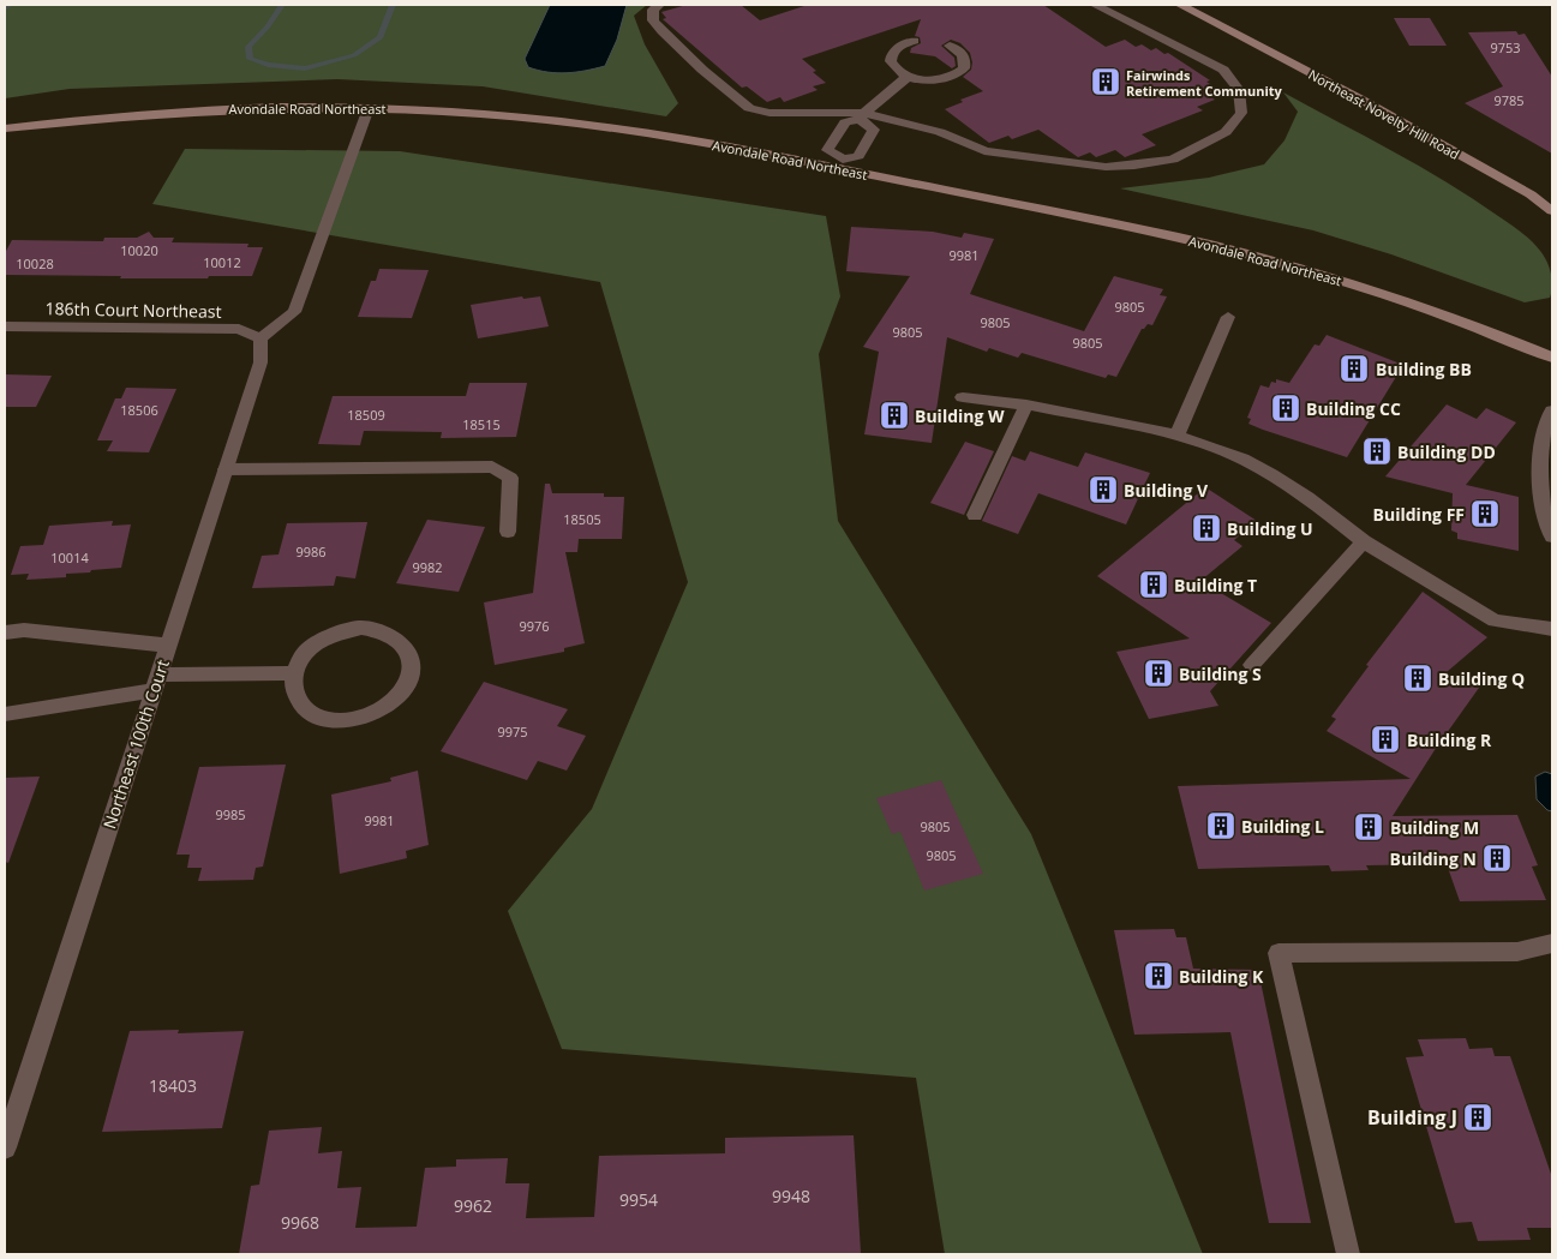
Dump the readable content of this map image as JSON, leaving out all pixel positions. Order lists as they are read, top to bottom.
{
  "streets": {
    "main road": ["Avondale Road Northeast", "Northeast Novelty Hill Road"],
    "street": ["186th Court Northeast", "Northeast 100th Court"]
  },
  "crossings": [
    ["186th Court Northeast", "Northeast 100th Court"]
  ],
  "places": {
    "building": [
      "Fairwinds Retirement Community",
      "Building BB",
      "Building CC",
      "Building W",
      "Building DD",
      "Building V",
      "Building FF",
      "Building U",
      "Building T",
      "Building S",
      "Building Q",
      "Building R",
      "Building L",
      "Building M",
      "Building N",
      "Building K",
      "Building J"
    ]
  },
  "house_numbers": [
    "9753",
    "9785",
    "10020",
    "9981",
    "10012",
    "10028",
    "9805",
    "9805",
    "9805",
    "9805",
    "18506",
    "18509",
    "18515",
    "18505",
    "9986",
    "10014",
    "9982",
    "9976",
    "9975",
    "9985",
    "9981",
    "9805",
    "9805",
    "18403",
    "9948",
    "9954",
    "9962",
    "9968"
  ]
}
